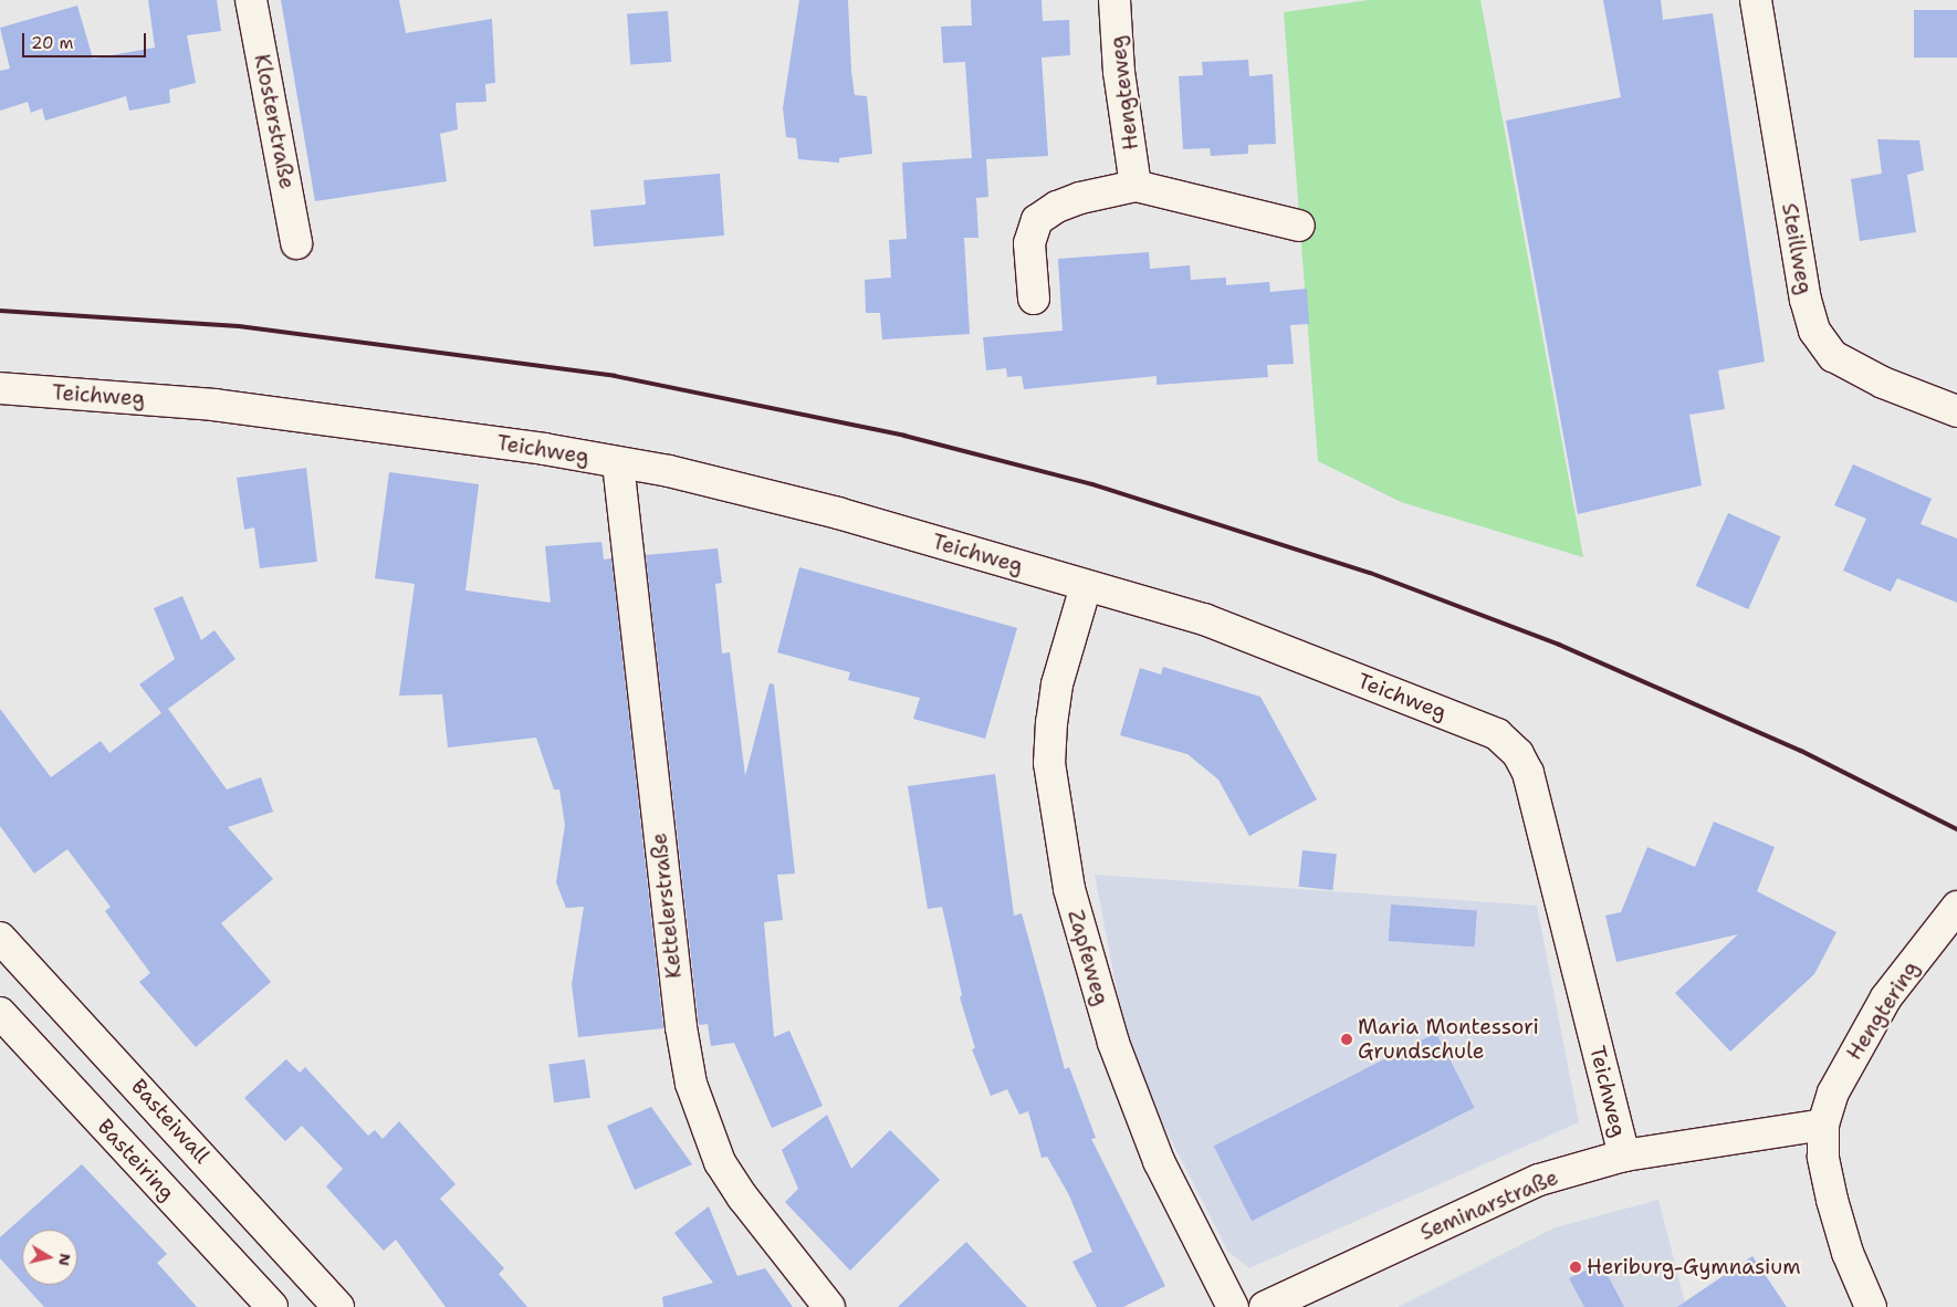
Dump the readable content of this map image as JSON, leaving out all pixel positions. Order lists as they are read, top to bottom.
{
  "streets": {
    "street": [
      "Hengteweg",
      "Klosterstraße",
      "Steillweg",
      "Teichweg",
      "Kettelerstraße",
      "Zapfeweg",
      "Hengtering",
      "Basteiwall",
      "Basteiring",
      "Seminarstraße"
    ]
  },
  "crossings": [
    ["Teichweg", "Kettelerstraße"],
    ["Teichweg", "Zapfeweg"],
    ["Teichweg", "Seminarstraße"],
    ["Hengtering", "Seminarstraße"]
  ],
  "places": ["Maria Montessori Grundschule", "Heriburg-Gymnasium"],
  "scale_bar": "20 m",
  "north": "right"
}
